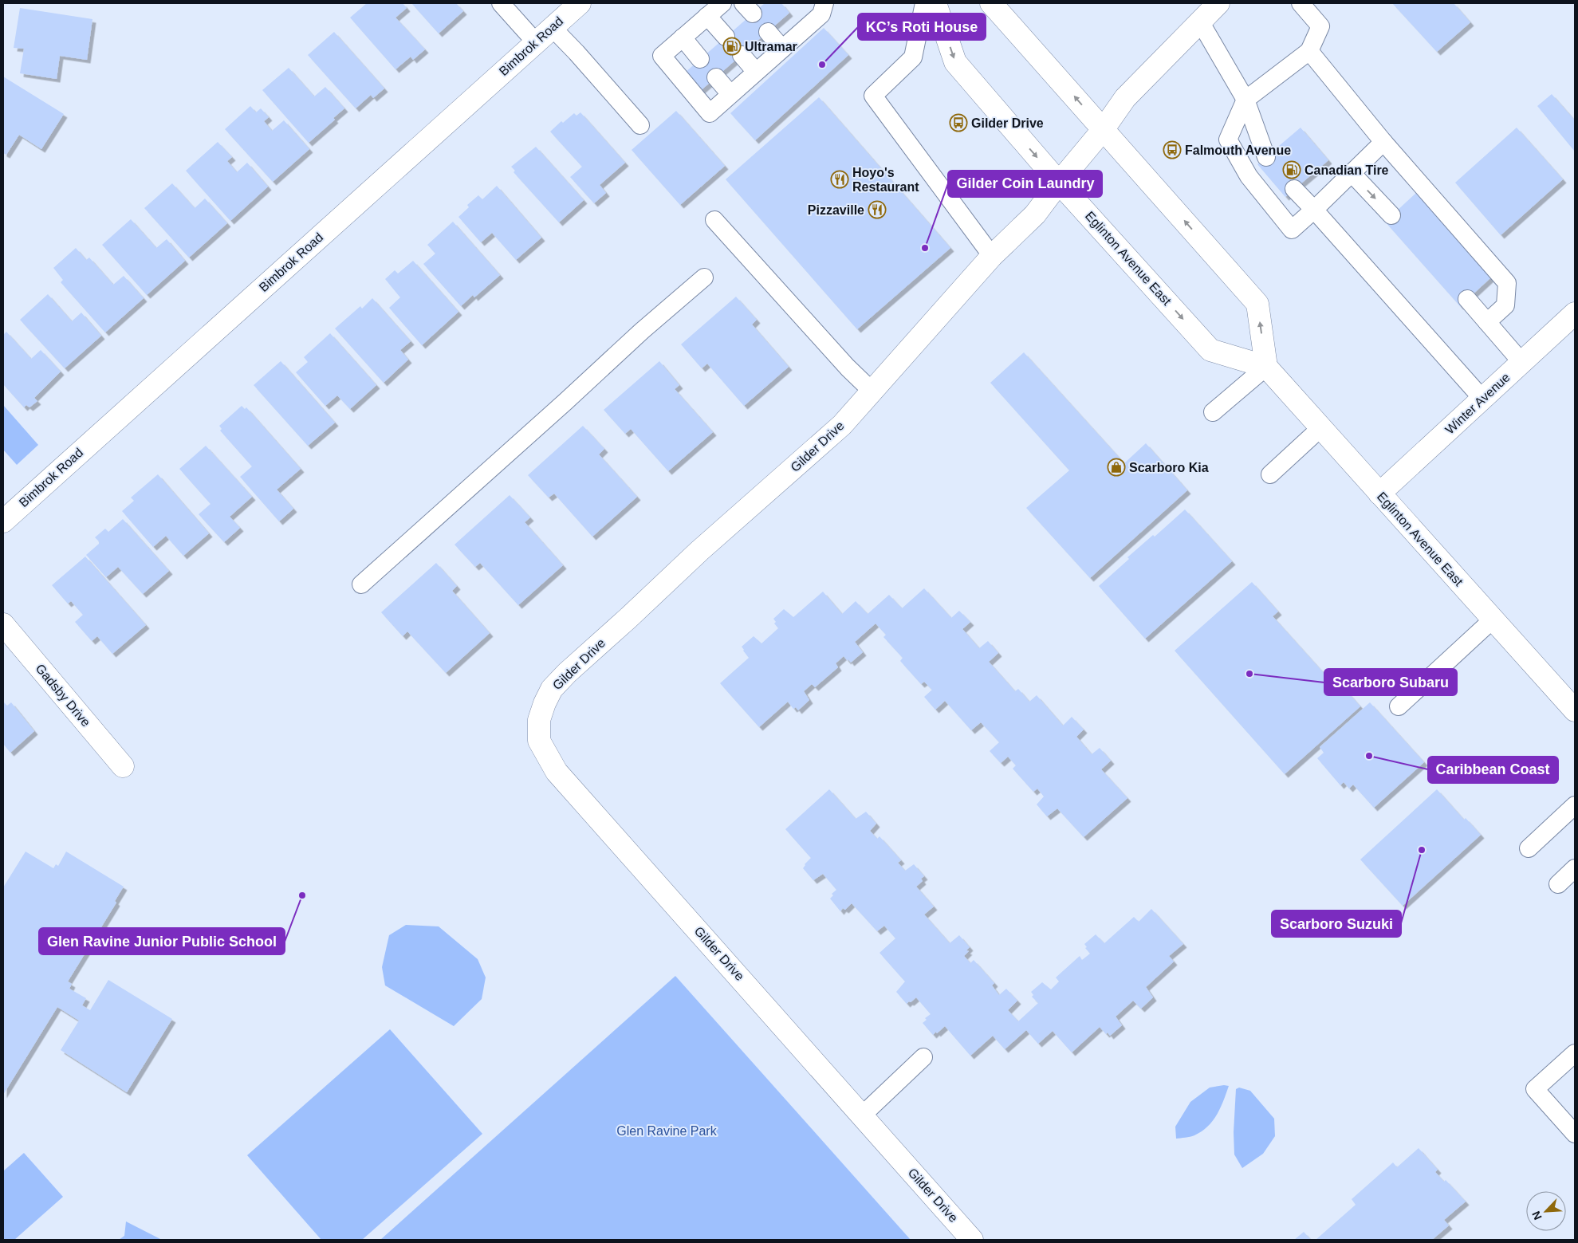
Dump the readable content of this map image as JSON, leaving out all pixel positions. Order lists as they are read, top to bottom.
{
  "streets": {
    "street": [
      "Bimbrok Road",
      "Eglinton Avenue East",
      "Winter Avenue",
      "Gilder Drive",
      "Gadsby Drive"
    ]
  },
  "crossings": [
    ["Eglinton Avenue East", "Winter Avenue"],
    ["Eglinton Avenue East", "Gilder Drive"]
  ],
  "parks": ["Glen Ravine Park"],
  "places": {
    "fuel station": ["Ultramar", "Canadian Tire"],
    "other": [
      "KC’s Roti House",
      "Gilder Coin Laundry",
      "Scarboro Subaru",
      "Caribbean Coast",
      "Scarboro Suzuki",
      "Glen Ravine Junior Public School"
    ],
    "bus stop": ["Gilder Drive", "Falmouth Avenue"],
    "restaurant": ["Hoyo's Restaurant", "Pizzaville"],
    "shop": ["Scarboro Kia"]
  },
  "north": "bottom left"
}
